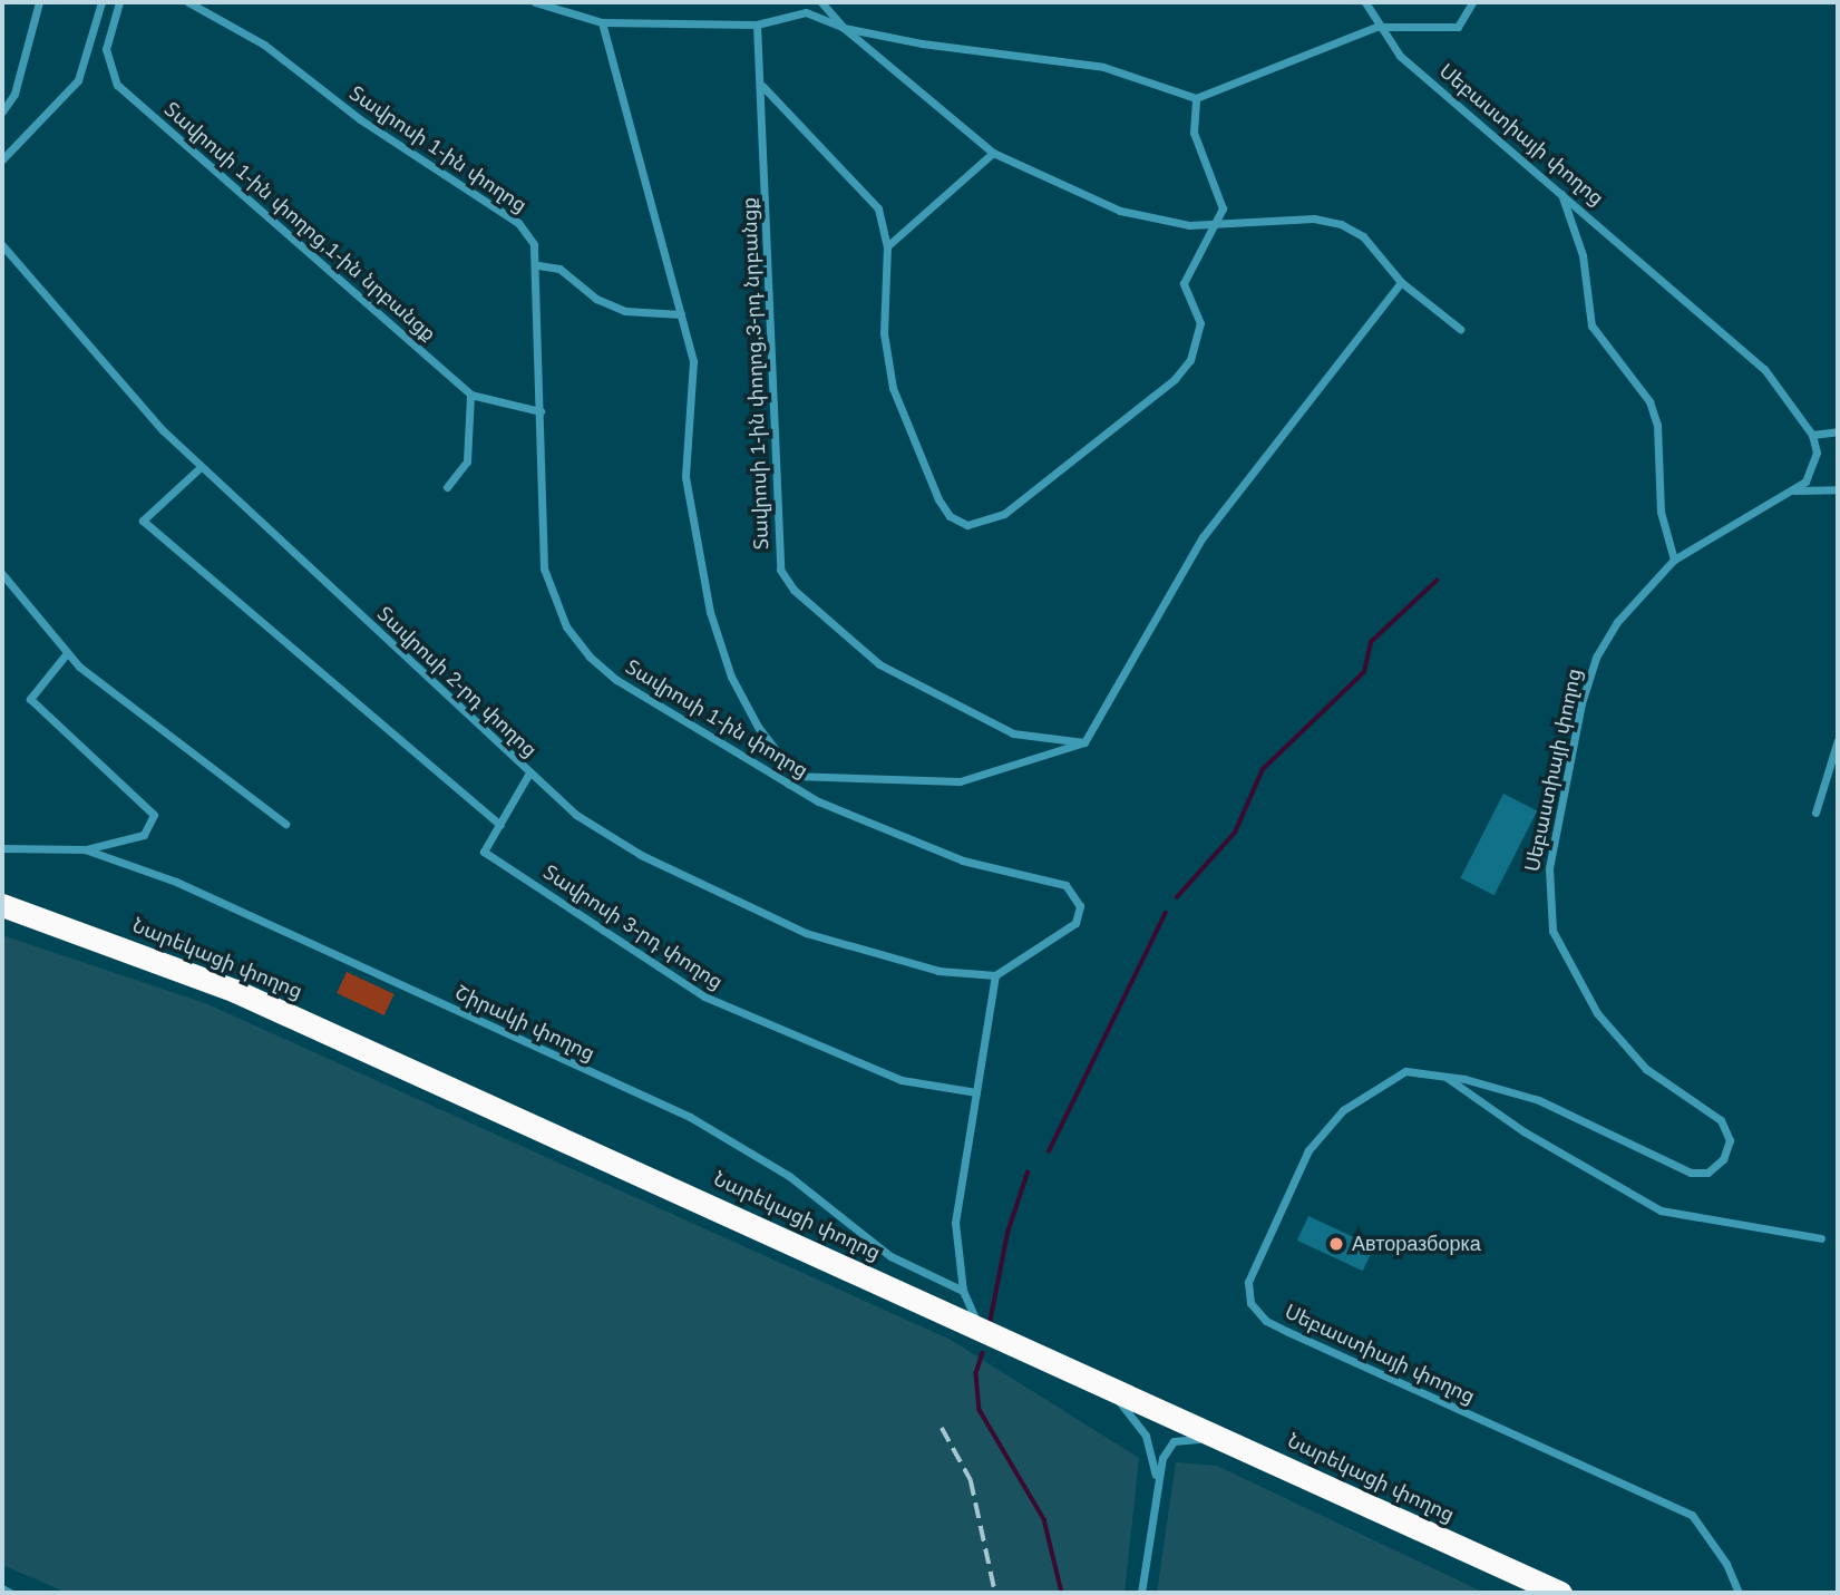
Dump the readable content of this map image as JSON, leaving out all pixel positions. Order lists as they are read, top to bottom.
{
  "streets": {
    "highway": ["Նարեկացի փողոց"],
    "street": [
      "Սեբաստիայի փողոց",
      "Տավրոսի 1-ին փողոց",
      "Տավրոսի 1-ին փողոց,1-ին նրբանցք",
      "Տավրոսի 1-ին փողոց,3-րդ նրբանցք",
      "Տավրոսի 2-րդ փողոց",
      "Տավրոսի 3-րդ փողոց",
      "Շիրակի փողոց"
    ]
  },
  "crossings": [
    ["Տավրոսի 1-ին փողոց", "Տավրոսի 1-ին փողոց,1-ին նրբանցք"],
    ["Տավրոսի 1-ին փողոց", "Տավրոսի 2-րդ փողոց"],
    ["Տավրոսի 2-րդ փողոց", "Տավրոսի 3-րդ փողոց"]
  ],
  "places": ["Авторазборка"]
}
